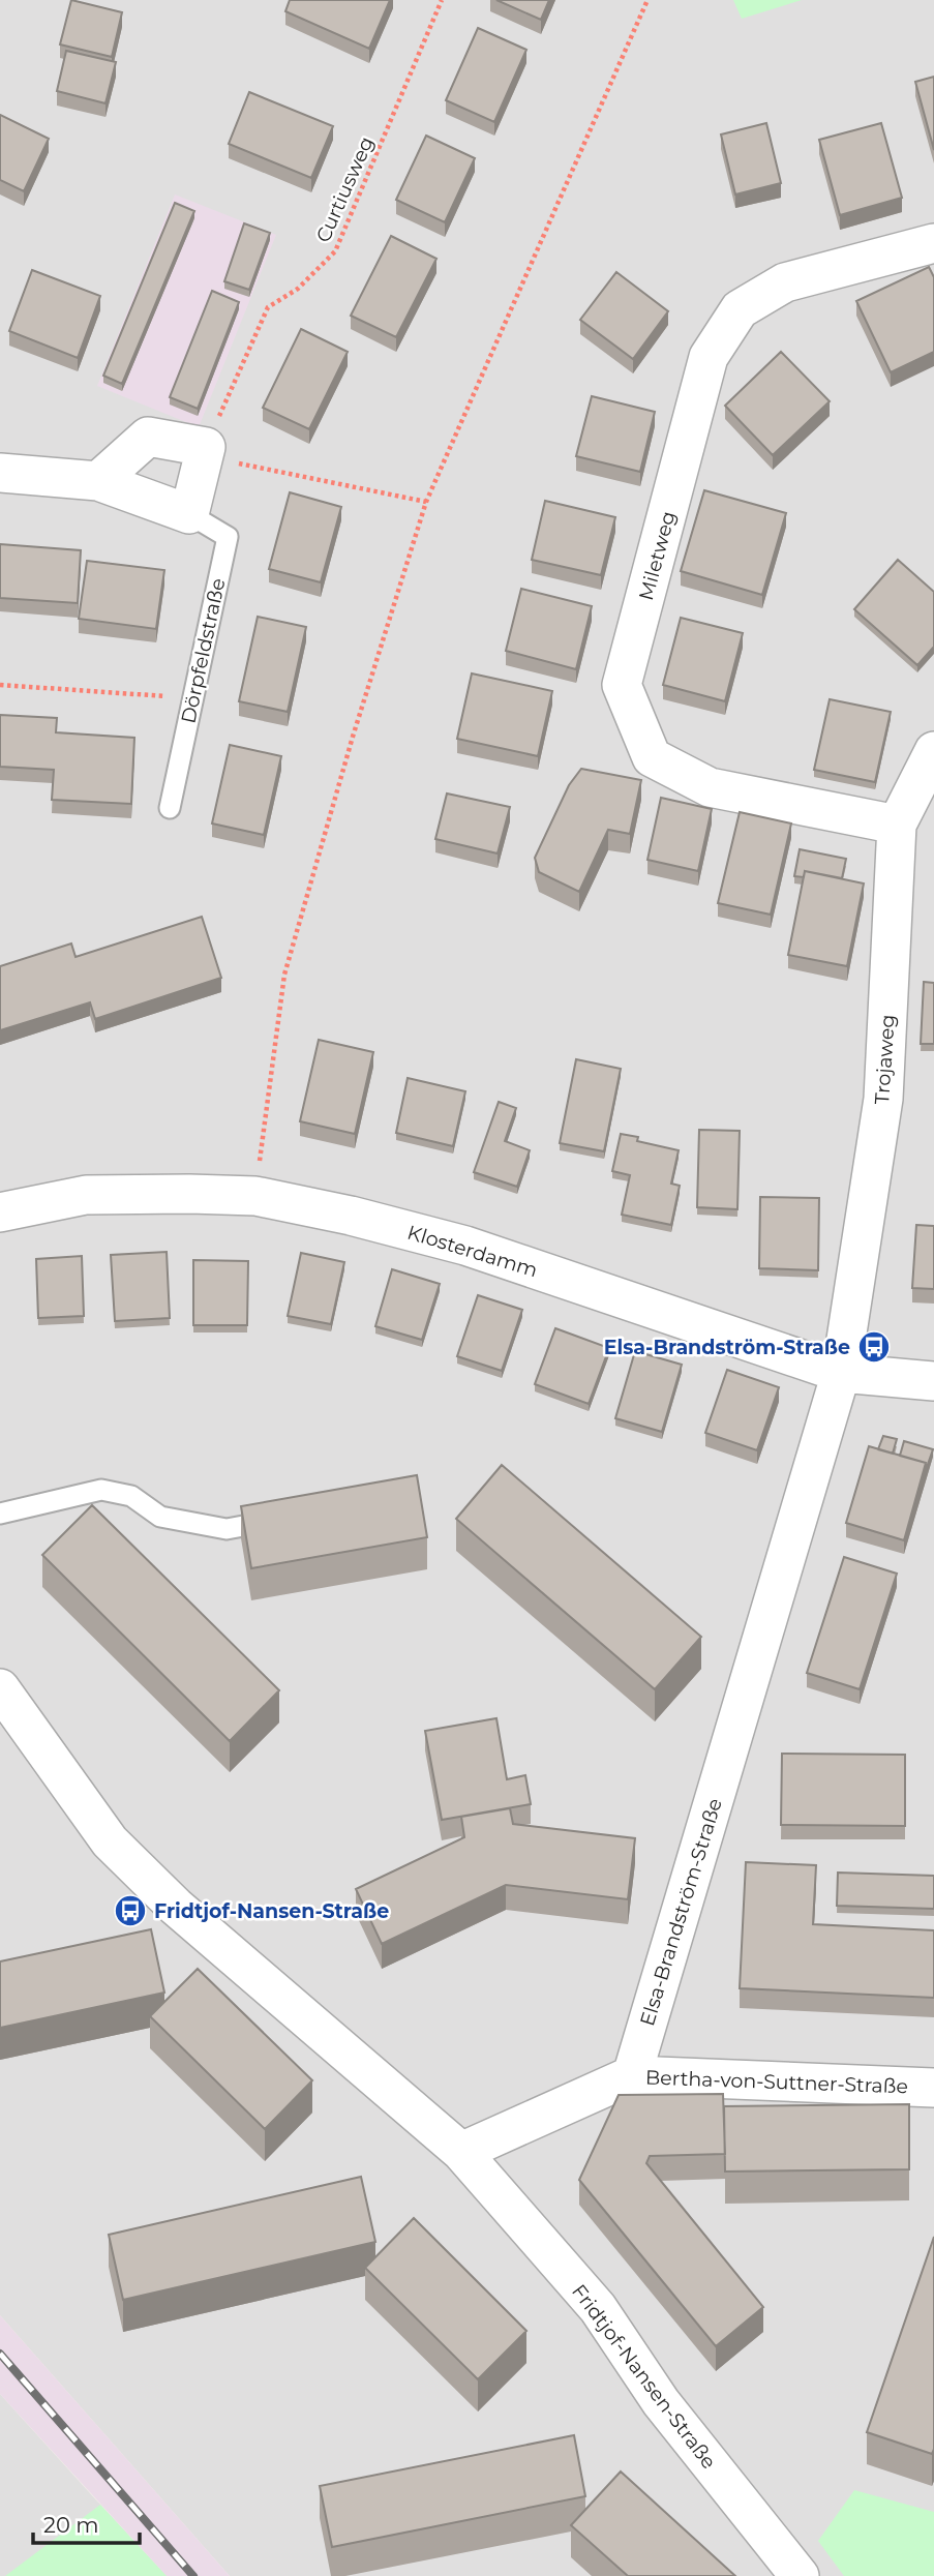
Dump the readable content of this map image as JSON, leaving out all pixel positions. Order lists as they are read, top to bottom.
{
  "streets": {
    "street": [
      "Miletweg",
      "Dörpfeldstraße",
      "Trojaweg",
      "Klosterdamm",
      "Elsa-Brandström-Straße",
      "Bertha-von-Suttner-Straße",
      "Fridtjof-Nansen-Straße"
    ],
    "path": ["Curtiusweg"]
  },
  "crossings": [
    ["Miletweg", "Trojaweg"],
    ["Trojaweg", "Klosterdamm"],
    ["Trojaweg", "Elsa-Brandström-Straße"],
    ["Klosterdamm", "Elsa-Brandström-Straße"],
    ["Elsa-Brandström-Straße", "Bertha-von-Suttner-Straße"],
    ["Bertha-von-Suttner-Straße", "Fridtjof-Nansen-Straße"]
  ],
  "places": {
    "bus stop": ["Elsa-Brandström-Straße", "Fridtjof-Nansen-Straße"]
  },
  "scale_bar": "20 m"
}
